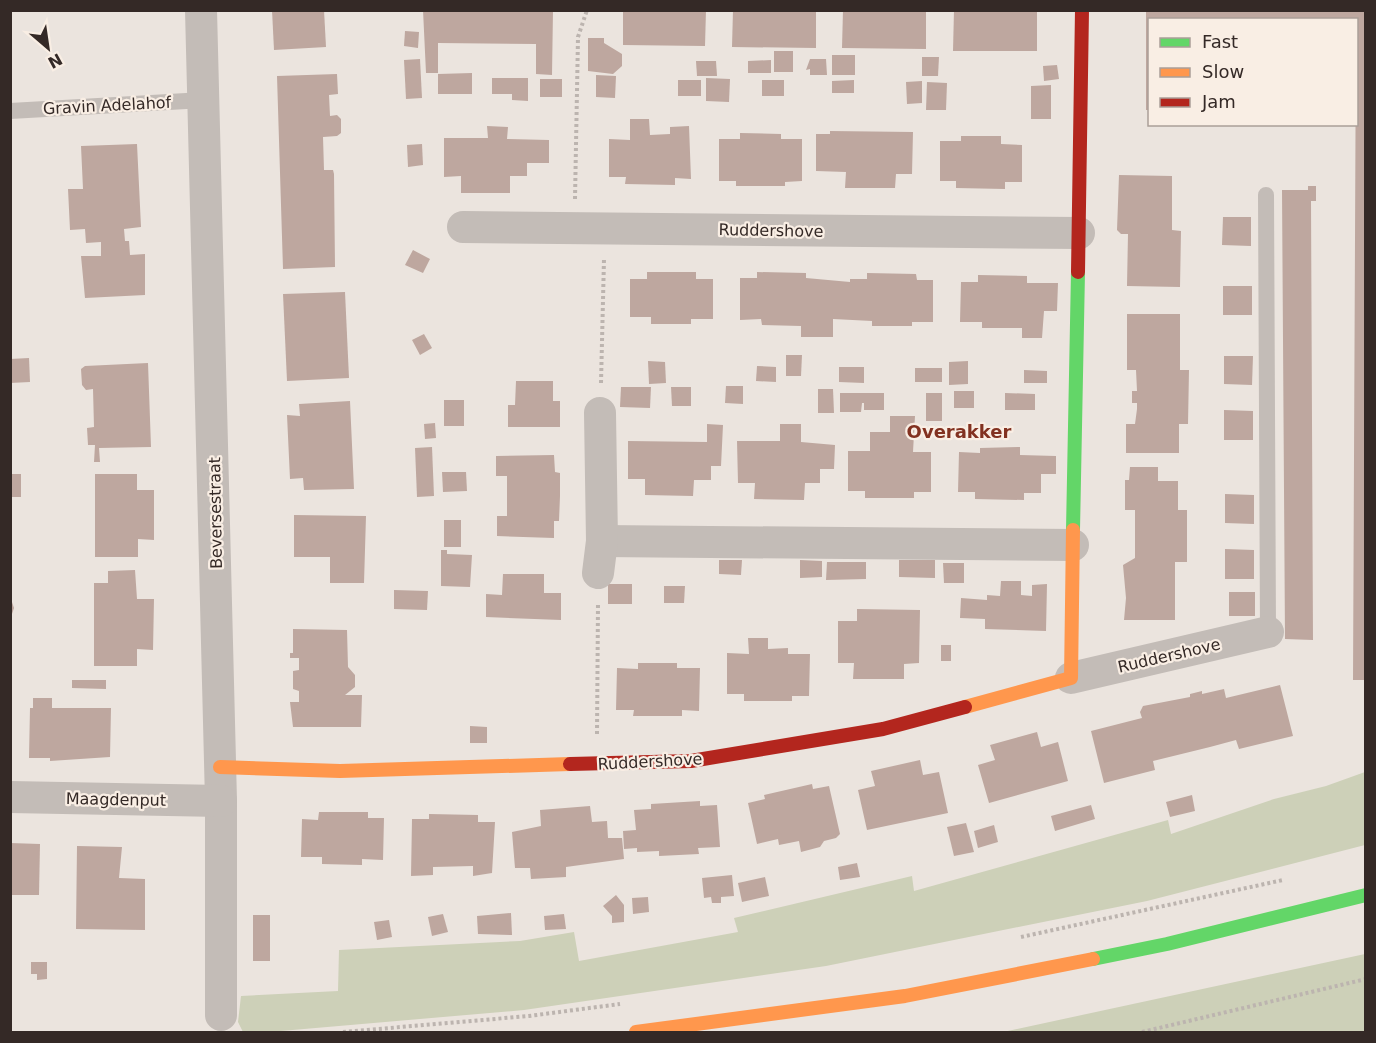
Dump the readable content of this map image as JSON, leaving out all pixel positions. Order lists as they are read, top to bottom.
{
  "streets": {
    "street": ["Ruddershove", "Beversestraat", "Maagdenput"],
    "lane": ["Gravin Adelahof"]
  },
  "crossings": [
    ["Gravin Adelahof", "Beversestraat"],
    ["Ruddershove", "Beversestraat"],
    ["Beversestraat", "Maagdenput"]
  ],
  "districts": ["Overakker"],
  "legend": ["Fast", "Slow", "Jam"],
  "north": "bottom right"
}
